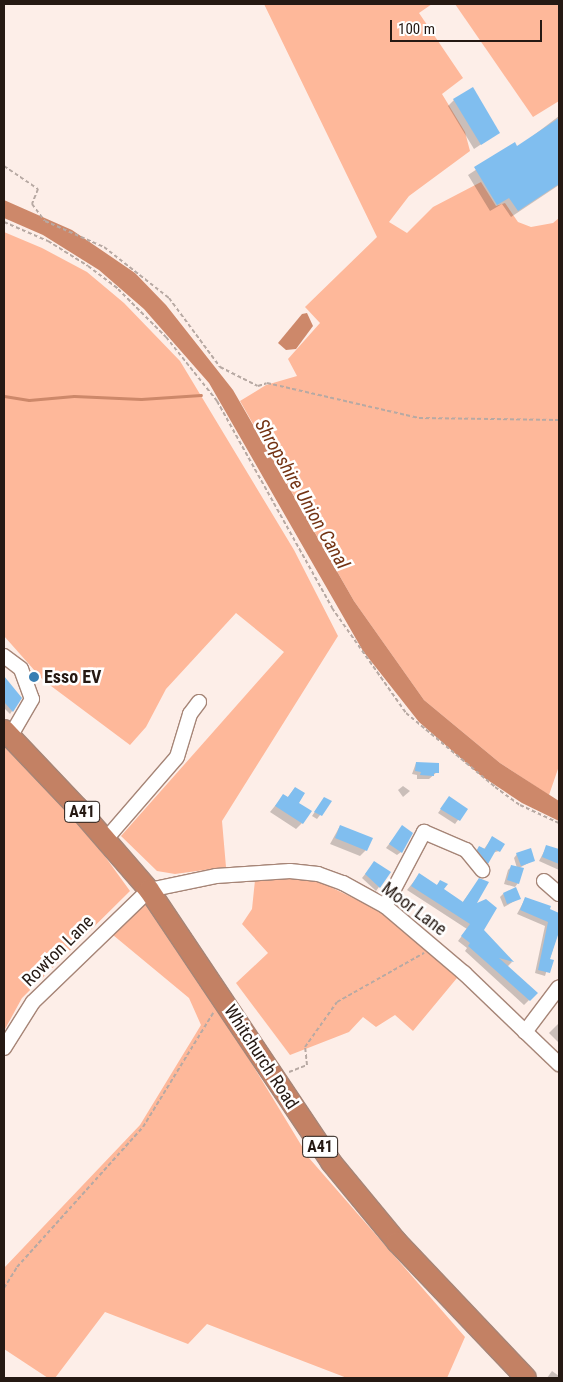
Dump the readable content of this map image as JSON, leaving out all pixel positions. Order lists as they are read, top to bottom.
{
  "streets": {
    "highway": ["A41", "Whitchurch Road"],
    "street": ["Moor Lane", "Rowton Lane"]
  },
  "crossings": [
    ["Moor Lane", "Rowton Lane"],
    ["Moor Lane", "Whitchurch Road"],
    ["Rowton Lane", "Whitchurch Road"]
  ],
  "water": ["Shropshire Union Canal"],
  "places": ["Esso EV"],
  "scale_bar": "100 m"
}
